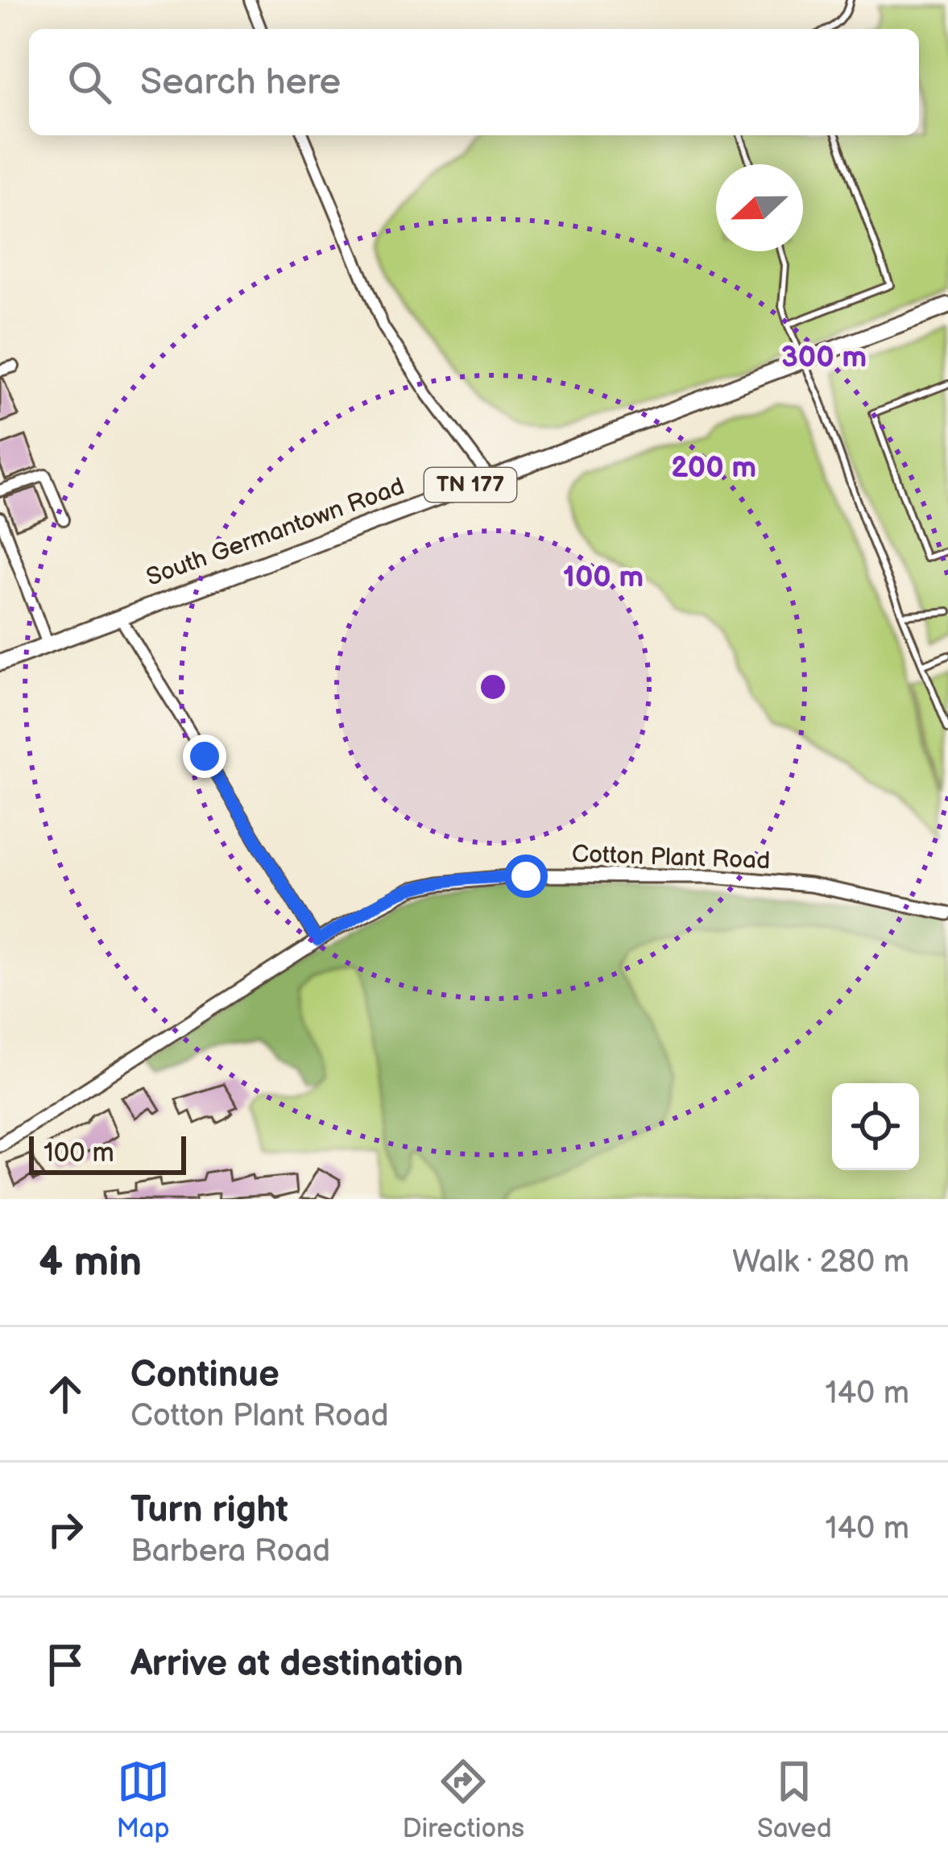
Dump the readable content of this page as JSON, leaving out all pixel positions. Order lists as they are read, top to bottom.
{
  "streets": {
    "main road": ["TN 177", "South Germantown Road"],
    "street": ["Cotton Plant Road"]
  },
  "scale_bar": "100 m",
  "north": "left",
  "page": {
    "search": "Search here",
    "scale": "100 m",
    "heading": ["4 min", "Walk · 280 m"],
    "list": [
      ["Continue", "Cotton Plant Road", "140 m"],
      ["Turn right", "Barbera Road", "140 m"],
      "Arrive at destination"
    ],
    "nav": ["Map", "Directions", "Saved"]
  },
  "rings": ["300 m", "200 m", "100 m"]
}
